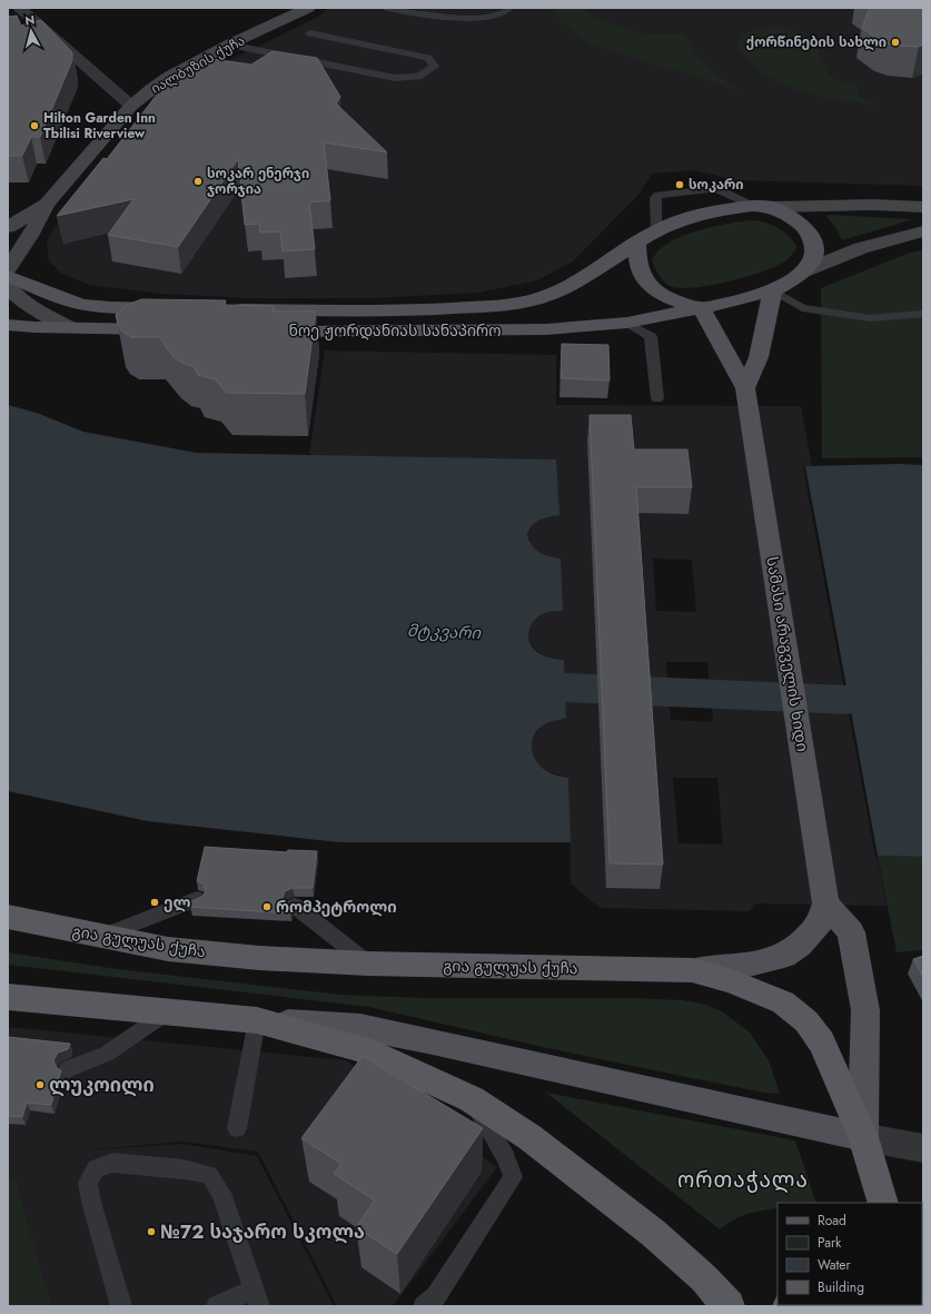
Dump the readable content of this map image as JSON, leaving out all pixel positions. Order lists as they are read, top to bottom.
{
  "streets": {
    "highway": ["გია გულუას ქუჩა"],
    "main road": ["იალბუზის ქუჩა", "ნოე ჟორდანიას სანაპირო", "სამასი არაგველის ხიდი"]
  },
  "districts": ["ორთაჭალა"],
  "water": ["მტკვარი"],
  "places": [
    "ქორწინების სახლი",
    "Hilton Garden Inn Tbilisi Riverview",
    "სოკარ ენერჯი ჯორჯია",
    "სოკარი",
    "ელ",
    "რომპეტროლი",
    "ლუკოილი",
    "№72 საჯარო სკოლა"
  ],
  "legend": [
    "Road",
    "Park",
    "Water",
    "Building"
  ],
  "north": "top"
}
